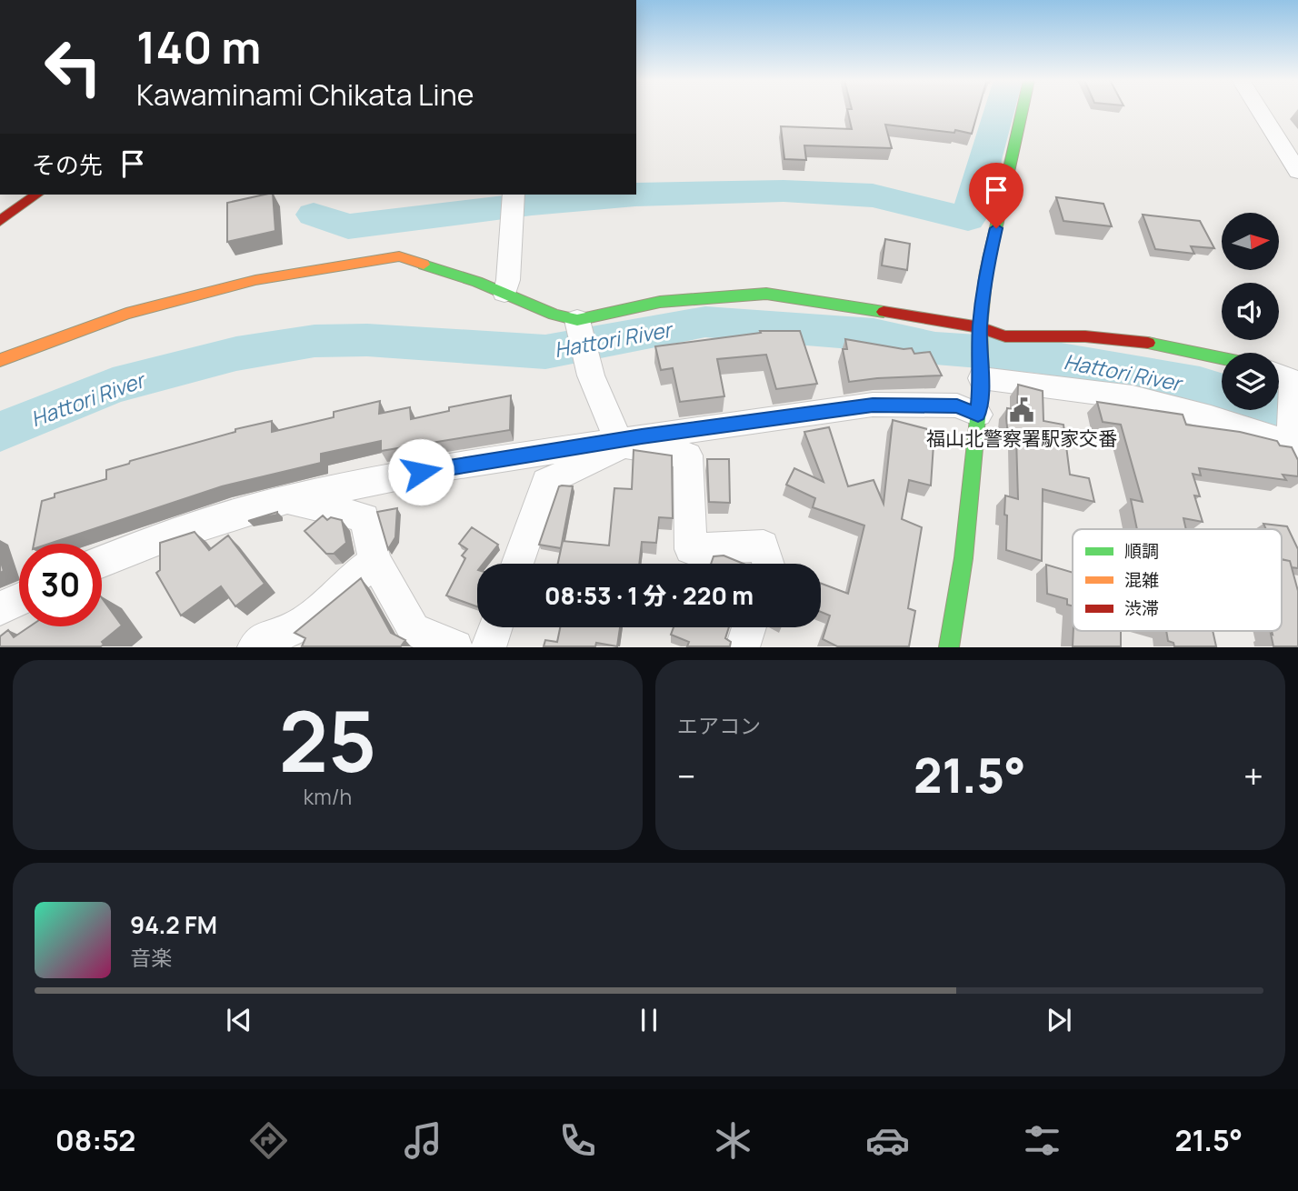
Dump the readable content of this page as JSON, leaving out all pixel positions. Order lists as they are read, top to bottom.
{
  "water": ["Hattori River"],
  "places": {
    "public building": ["福山北警察署駅家交番"]
  },
  "legend": ["順調", "混雑", "渋滞"],
  "north": "right",
  "page": {
    "turn": ["140 m", "Kawaminami Chikata Line"],
    "then": "その先",
    "limit": "30",
    "trip": "08:53 · 1 分 · 220 m",
    "tile": [
      ["25", "km/h"],
      "エアコン"
    ],
    "heat": ["−", "21.5°", "+"],
    "song": ["94.2 FM", "音楽"],
    "tabs": ["08:52", "21.5°"]
  }
}
